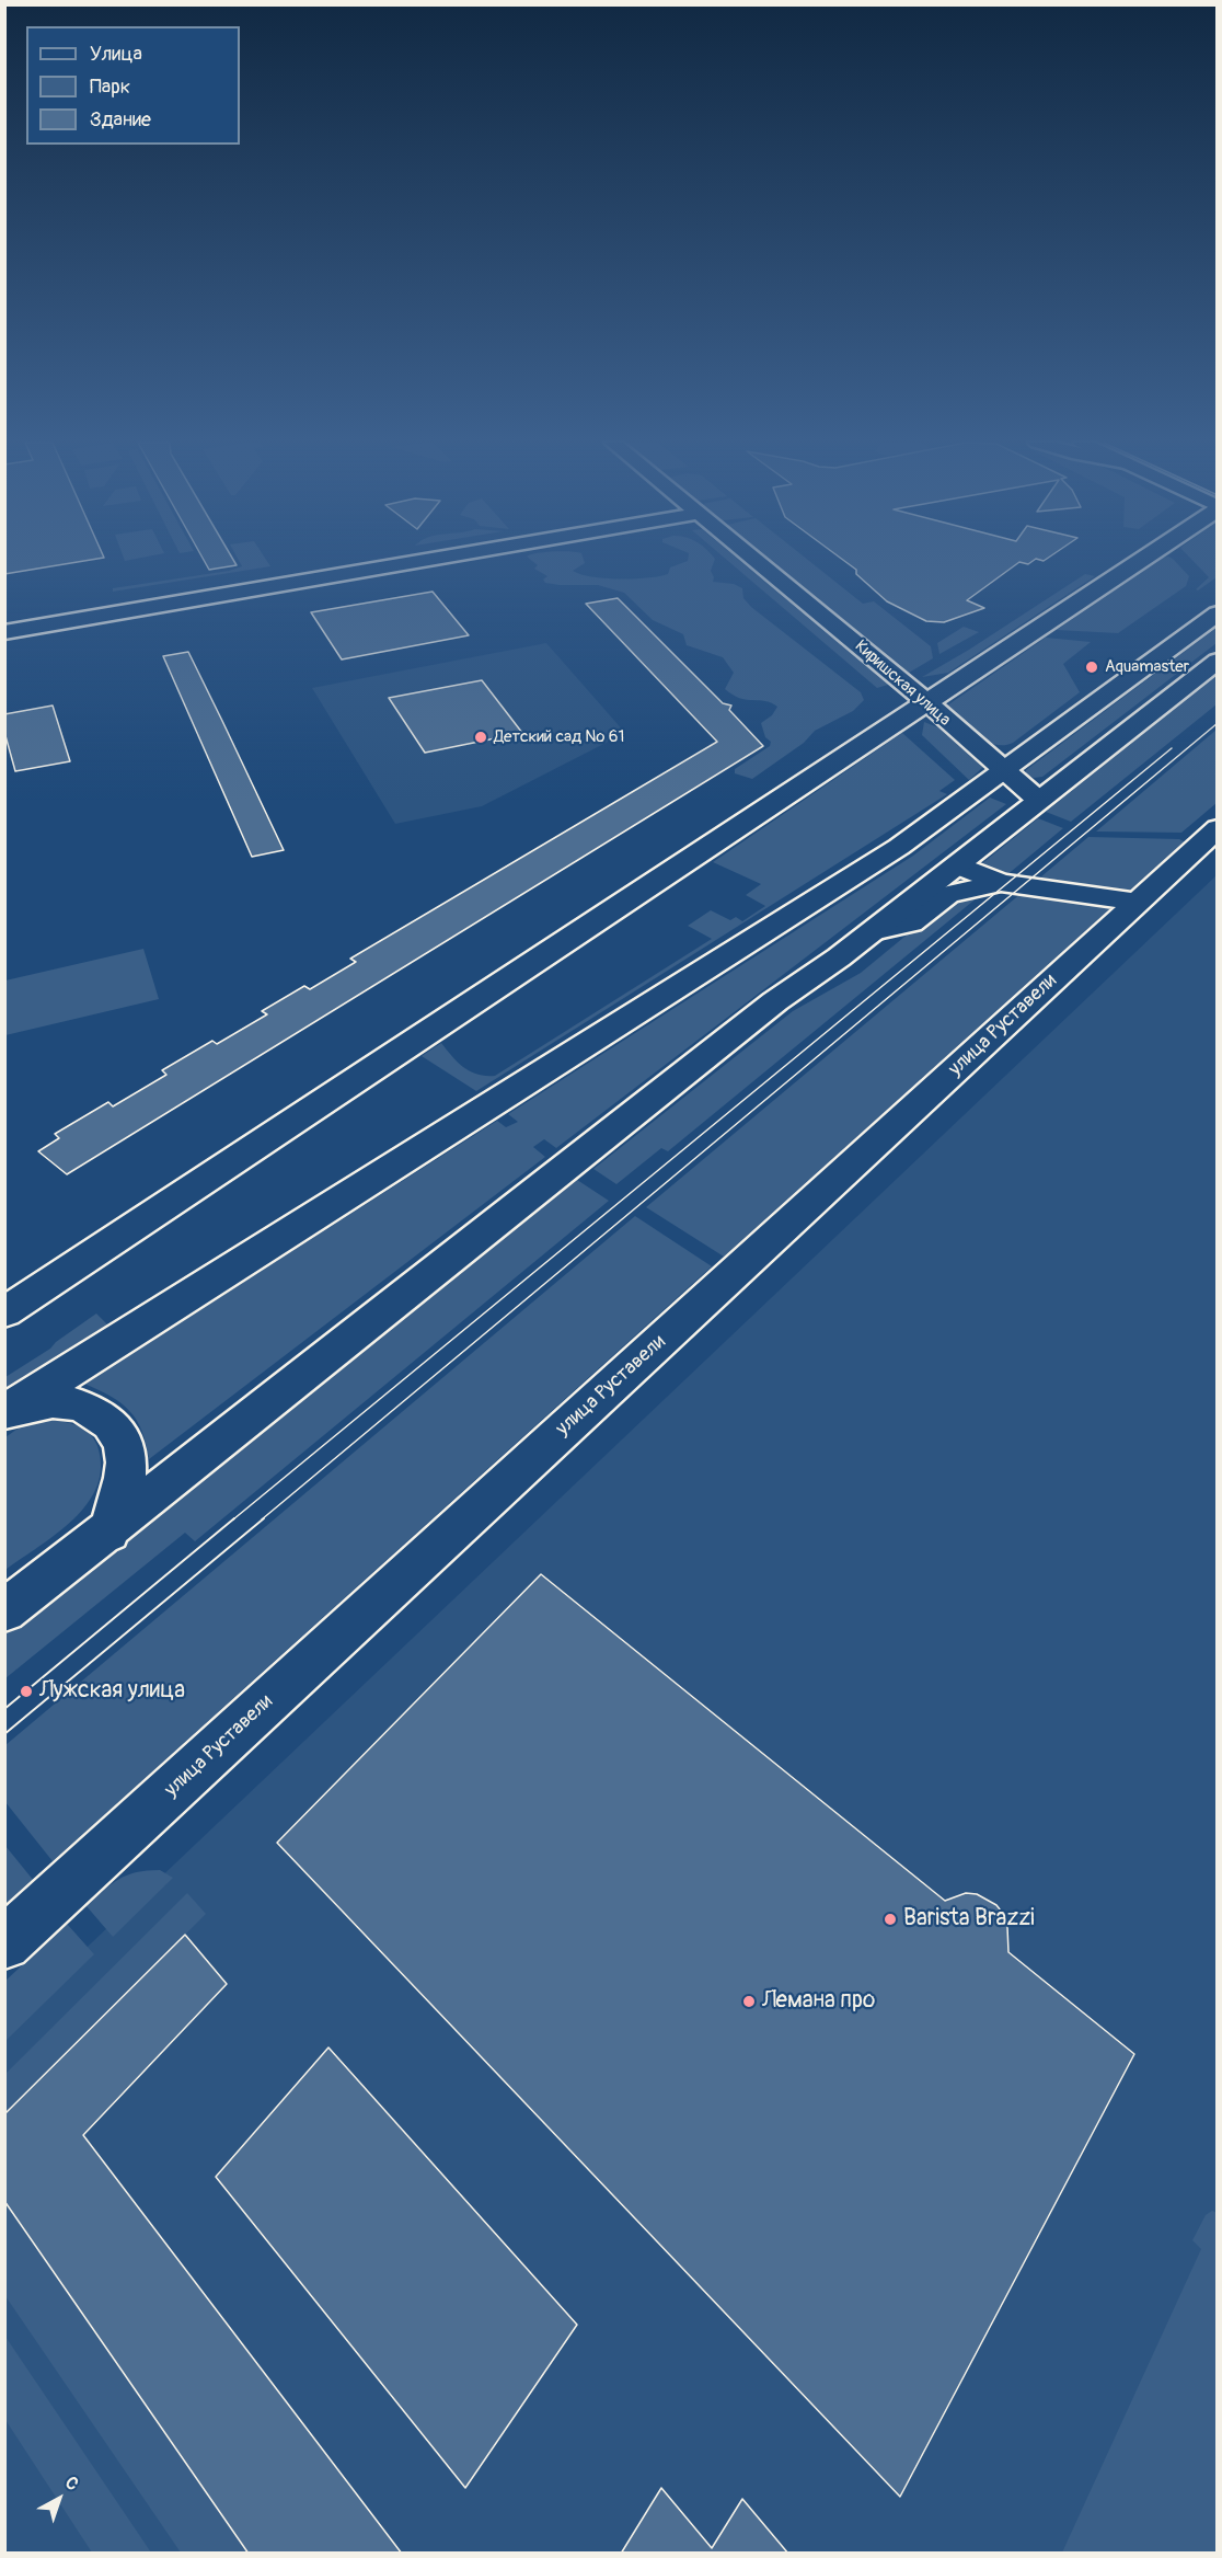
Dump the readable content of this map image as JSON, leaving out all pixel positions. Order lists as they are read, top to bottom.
{
  "streets": {
    "street": ["Киришская улица", "улица Руставели"]
  },
  "places": [
    "Aquamaster",
    "Детский сад № 61",
    "Лужская улица",
    "Barista Brazzi",
    "Лемана про"
  ],
  "legend": ["Улица", "Парк", "Здание"],
  "north": "top right"
}
